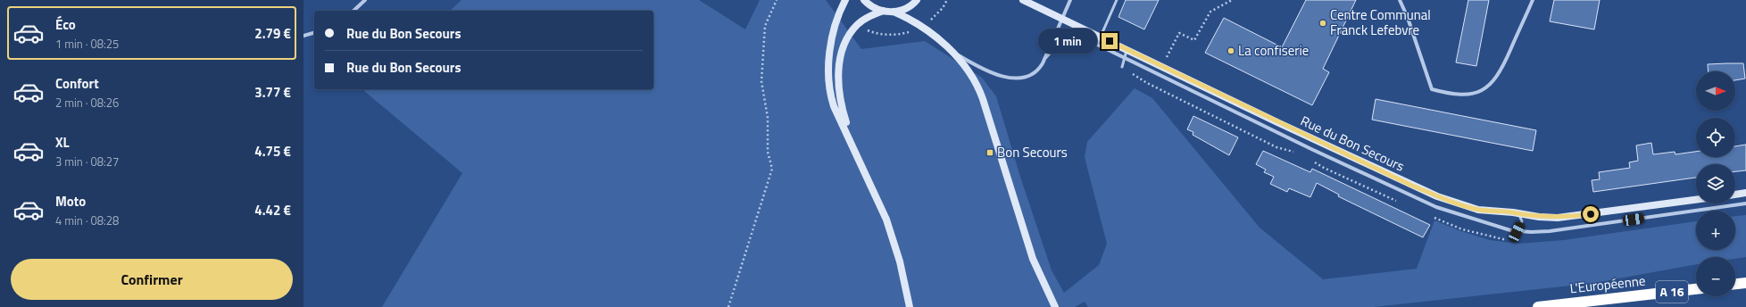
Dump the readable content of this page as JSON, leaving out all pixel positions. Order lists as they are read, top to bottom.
{
  "streets": {
    "highway": ["L'Européenne", "A 16"],
    "main road": ["Rue du Bon Secours"]
  },
  "places": {
    "other": ["Centre Communal Franck Lefebvre", "La confiserie"],
    "transit": ["Bon Secours"]
  },
  "north": "right",
  "page": {
    "list": [
      {
        "name": "Éco",
        "note": "1 min · 08:25",
        "value": "2.79 €"
      },
      {
        "name": "Confort",
        "note": "2 min · 08:26",
        "value": "3.77 €"
      },
      {
        "name": "XL",
        "note": "3 min · 08:27",
        "value": "4.75 €"
      },
      {
        "name": "Moto",
        "note": "4 min · 08:28",
        "value": "4.42 €"
      }
    ],
    "banner": ["Rue du Bon Secours", "Rue du Bon Secours"],
    "bubble": "1 min",
    "map_buttons": ["+", "−"],
    "buttons": "Confirmer"
  }
}
